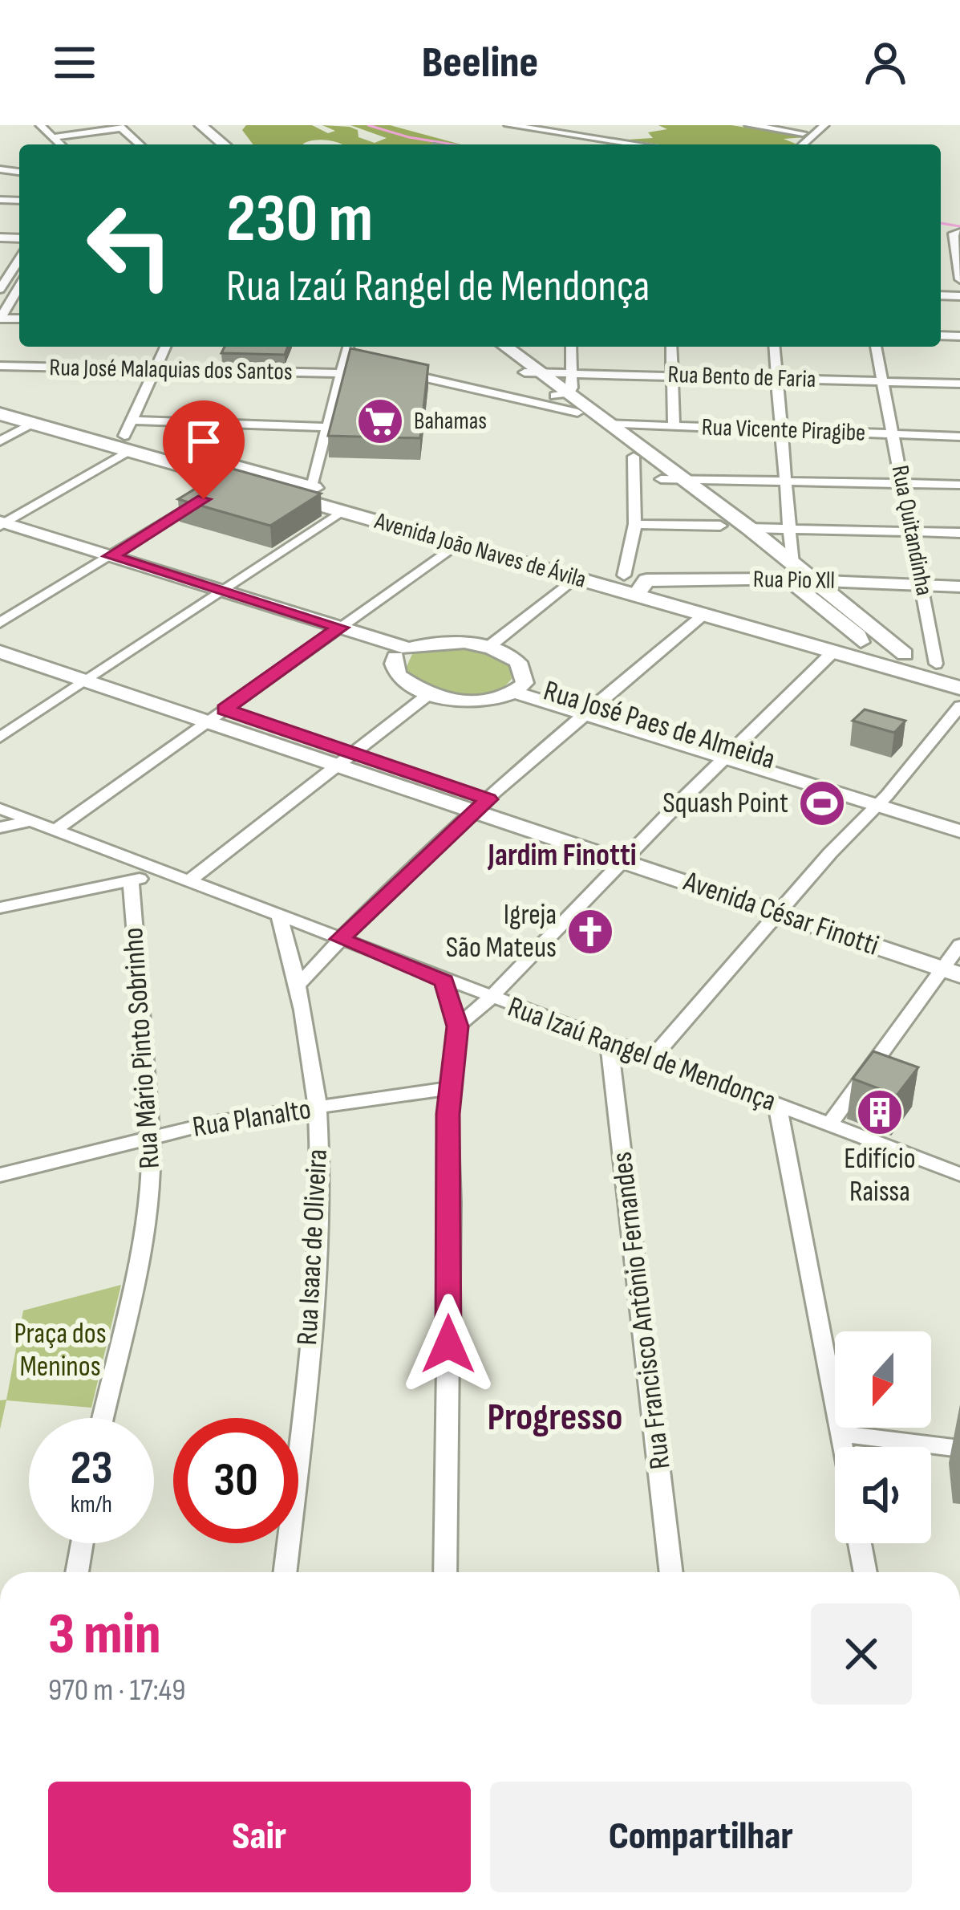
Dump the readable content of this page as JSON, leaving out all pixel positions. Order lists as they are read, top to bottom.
{
  "streets": {
    "main road": ["Avenida João Naves de Ávila", "Rua Pio Xll", "Avenida César Finotti"],
    "street": [
      "Rua José Malaquias dos Santos",
      "Rua Bento de Faria",
      "Rua Vicente Piragibe",
      "Rua Quitandinha",
      "Rua José Paes de Almeida",
      "Rua Mário Pinto Sobrinho",
      "Rua Izaú Rangel de Mendonça",
      "Rua Planalto",
      "Rua Isaac de Oliveira",
      "Rua Francisco Antônio Fernandes"
    ]
  },
  "crossings": [
    ["Rua Bento de Faria", "Rua Quitandinha"],
    ["Rua Vicente Piragibe", "Rua Quitandinha"],
    ["Rua Quitandinha", "Avenida João Naves de Ávila"],
    ["Rua Quitandinha", "Rua Pio Xll"],
    ["Avenida João Naves de Ávila", "Rua Pio Xll"],
    ["Rua Mário Pinto Sobrinho", "Rua Planalto"],
    ["Rua Izaú Rangel de Mendonça", "Rua Isaac de Oliveira"],
    ["Rua Izaú Rangel de Mendonça", "Rua Francisco Antônio Fernandes"],
    ["Rua Planalto", "Rua Isaac de Oliveira"]
  ],
  "districts": ["Jardim Finotti", "Progresso"],
  "parks": ["Praça dos Meninos"],
  "places": {
    "supermarket": ["Bahamas"],
    "sports": ["Squash Point"],
    "church": ["Igreja São Mateus"],
    "building": ["Edifício Raissa"]
  },
  "north": "bottom",
  "page": {
    "header": "Beeline",
    "turn": ["230 m", "Rua Izaú Rangel de Mendonça"],
    "speed": "23 km/h",
    "limit": "30",
    "heading": ["3 min", "970 m · 17:49"],
    "buttons": ["Sair", "Compartilhar"]
  }
}
